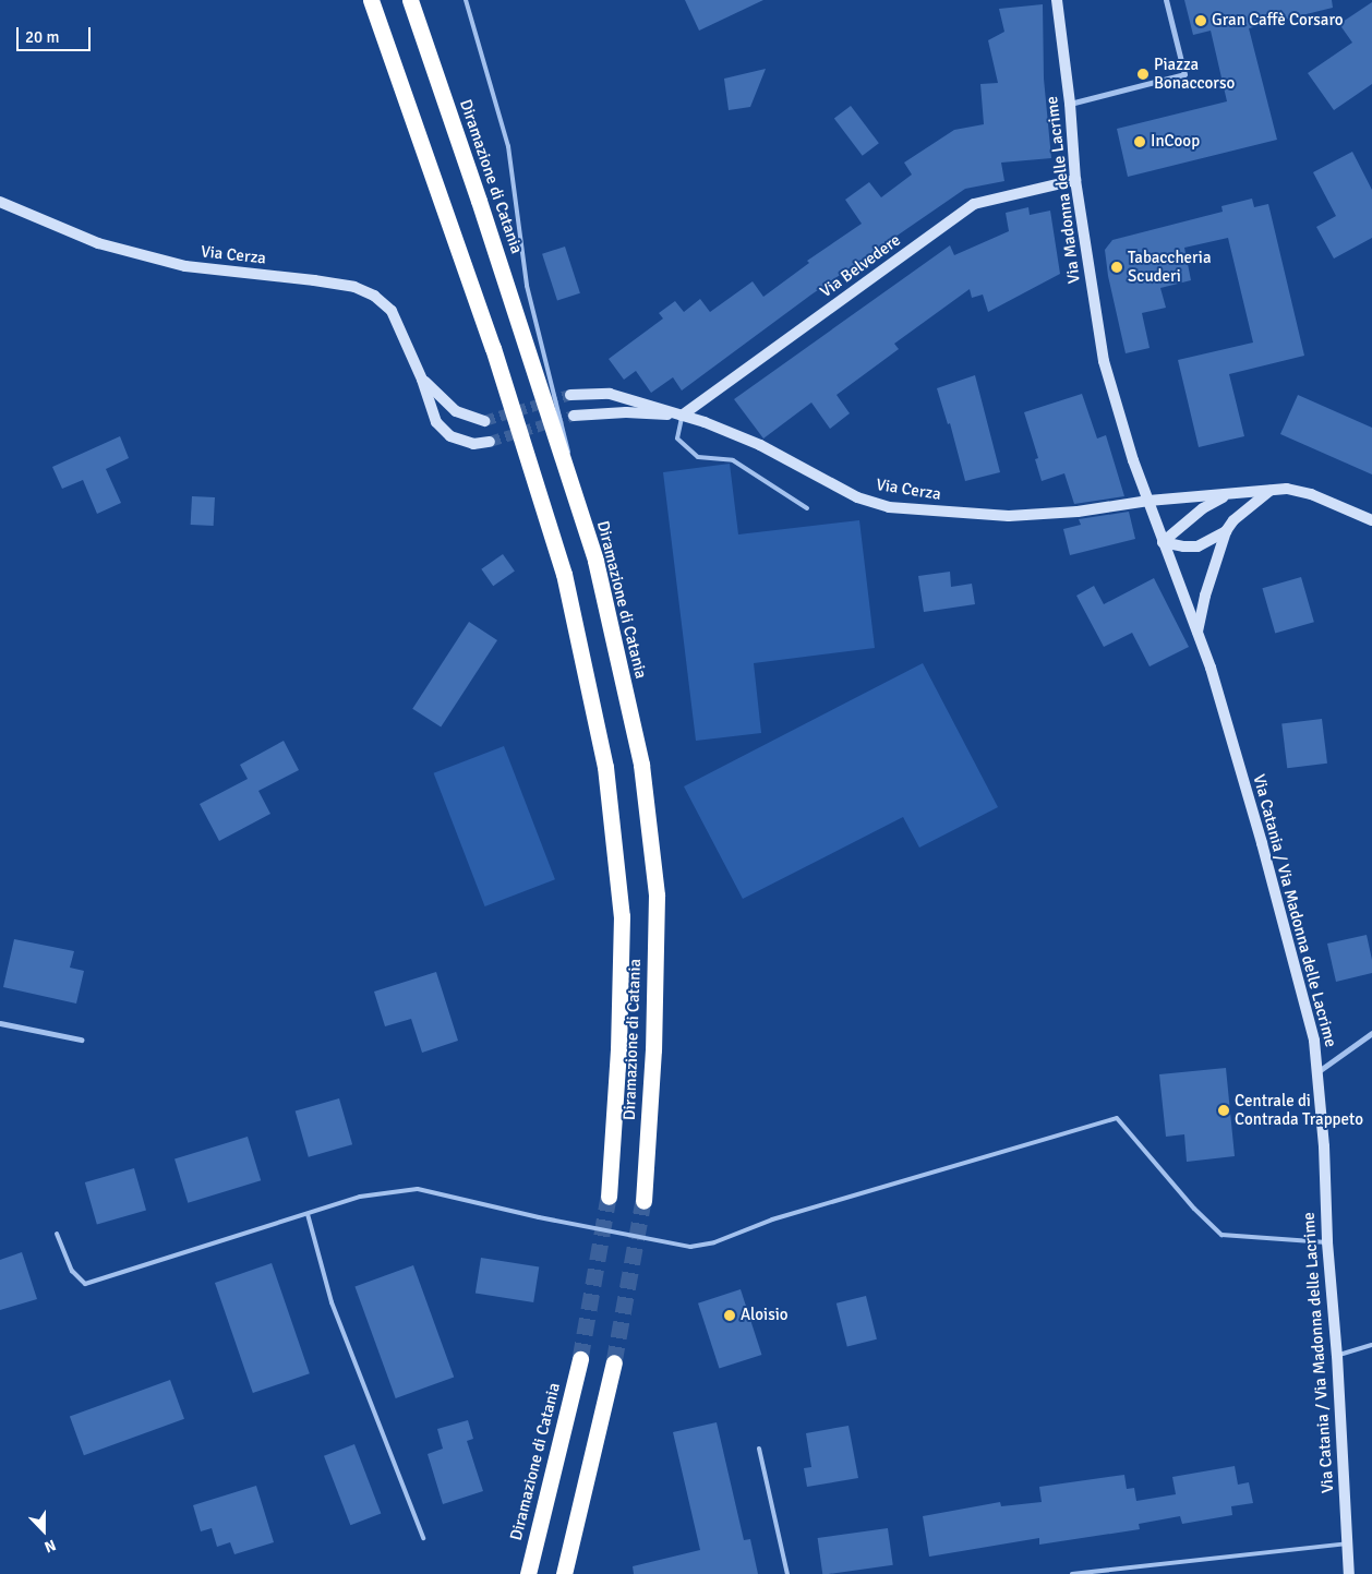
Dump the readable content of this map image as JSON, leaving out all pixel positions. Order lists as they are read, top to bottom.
{
  "streets": {
    "highway": ["Diramazione di Catania"],
    "main road": [
      "Via Madonna delle Lacrime",
      "Via Cerza",
      "Via Belvedere",
      "Via Catania / Via Madonna delle Lacrime"
    ]
  },
  "crossings": [
    ["Via Madonna delle Lacrime", "Via Cerza"],
    ["Via Madonna delle Lacrime", "Via Belvedere"],
    ["Via Madonna delle Lacrime", "Via Catania / Via Madonna delle Lacrime"],
    ["Via Cerza", "Via Belvedere"],
    ["Via Cerza", "Via Catania / Via Madonna delle Lacrime"]
  ],
  "places": [
    "Gran Caffè Corsaro",
    "Piazza Bonaccorso",
    "InCoop",
    "Tabaccheria Scuderi",
    "Centrale di Contrada Trappeto",
    "Aloisio"
  ],
  "scale_bar": "20 m",
  "north": "bottom"
}
